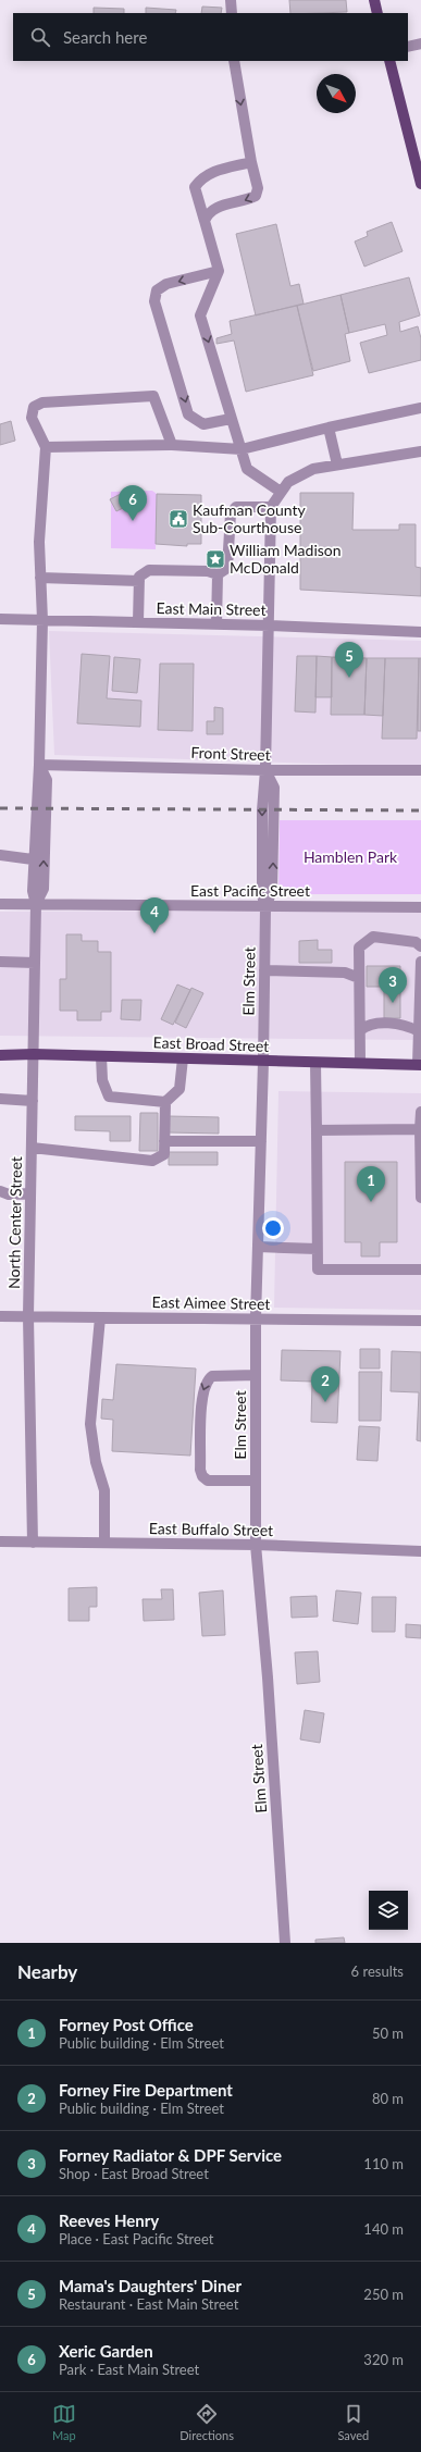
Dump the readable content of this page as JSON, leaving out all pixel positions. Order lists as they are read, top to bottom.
{
  "streets": {
    "main road": ["East Broad Street"],
    "street": [
      "East Main Street",
      "Front Street",
      "East Pacific Street",
      "Elm Street",
      "North Center Street",
      "East Aimee Street",
      "East Buffalo Street"
    ]
  },
  "crossings": [
    ["East Main Street", "Elm Street"],
    ["Front Street", "Elm Street"],
    ["East Pacific Street", "Elm Street"],
    ["East Pacific Street", "North Center Street"],
    ["Elm Street", "East Broad Street"],
    ["Elm Street", "East Aimee Street"],
    ["Elm Street", "East Buffalo Street"],
    ["East Broad Street", "North Center Street"],
    ["North Center Street", "East Aimee Street"],
    ["North Center Street", "East Buffalo Street"]
  ],
  "parks": ["Hamblen Park"],
  "places": {
    "public building": ["Kaufman County Sub-Courthouse"],
    "place": ["William Madison McDonald"]
  },
  "north": "bottom right",
  "page": {
    "search": "Search here",
    "pins": [
      "6",
      "5",
      "4",
      "3",
      "1",
      "2"
    ],
    "heading": ["Nearby", "6 results"],
    "list": [
      {
        "mark": "1",
        "name": "Forney Post Office",
        "note": "Public building · Elm Street",
        "value": "50 m"
      },
      {
        "mark": "2",
        "name": "Forney Fire Department",
        "note": "Public building · Elm Street",
        "value": "80 m"
      },
      {
        "mark": "3",
        "name": "Forney Radiator & DPF Service",
        "note": "Shop · East Broad Street",
        "value": "110 m"
      },
      {
        "mark": "4",
        "name": "Reeves Henry",
        "note": "Place · East Pacific Street",
        "value": "140 m"
      },
      {
        "mark": "5",
        "name": "Mama's Daughters' Diner",
        "note": "Restaurant · East Main Street",
        "value": "250 m"
      },
      {
        "mark": "6",
        "name": "Xeric Garden",
        "note": "Park · East Main Street",
        "value": "320 m"
      }
    ],
    "nav": ["Map", "Directions", "Saved"]
  }
}
